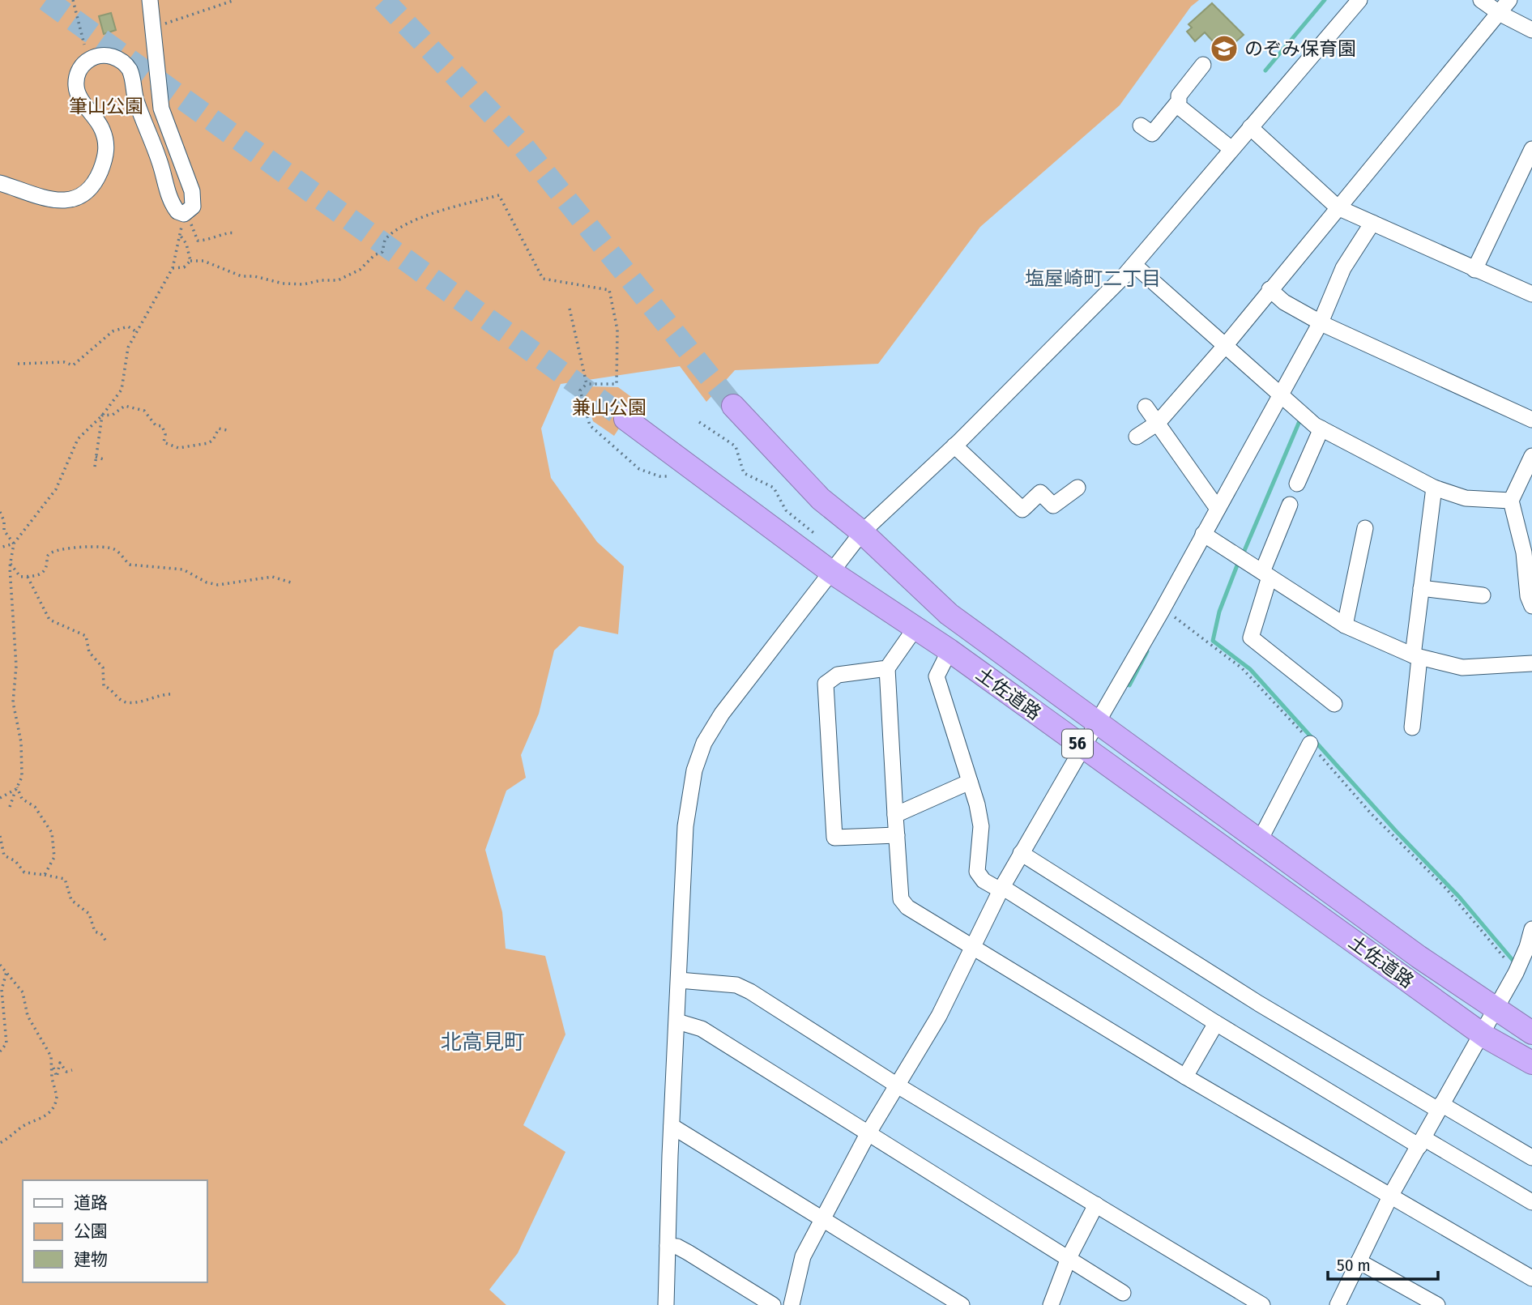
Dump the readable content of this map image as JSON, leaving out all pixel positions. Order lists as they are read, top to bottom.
{
  "streets": {
    "highway": ["土佐道路", "56"]
  },
  "districts": ["塩屋崎町二丁目", "北高見町"],
  "parks": ["筆山公園", "兼山公園"],
  "places": {
    "school or university": ["のぞみ保育園"]
  },
  "legend": ["道路", "公園", "建物"],
  "scale_bar": "50 m"
}
